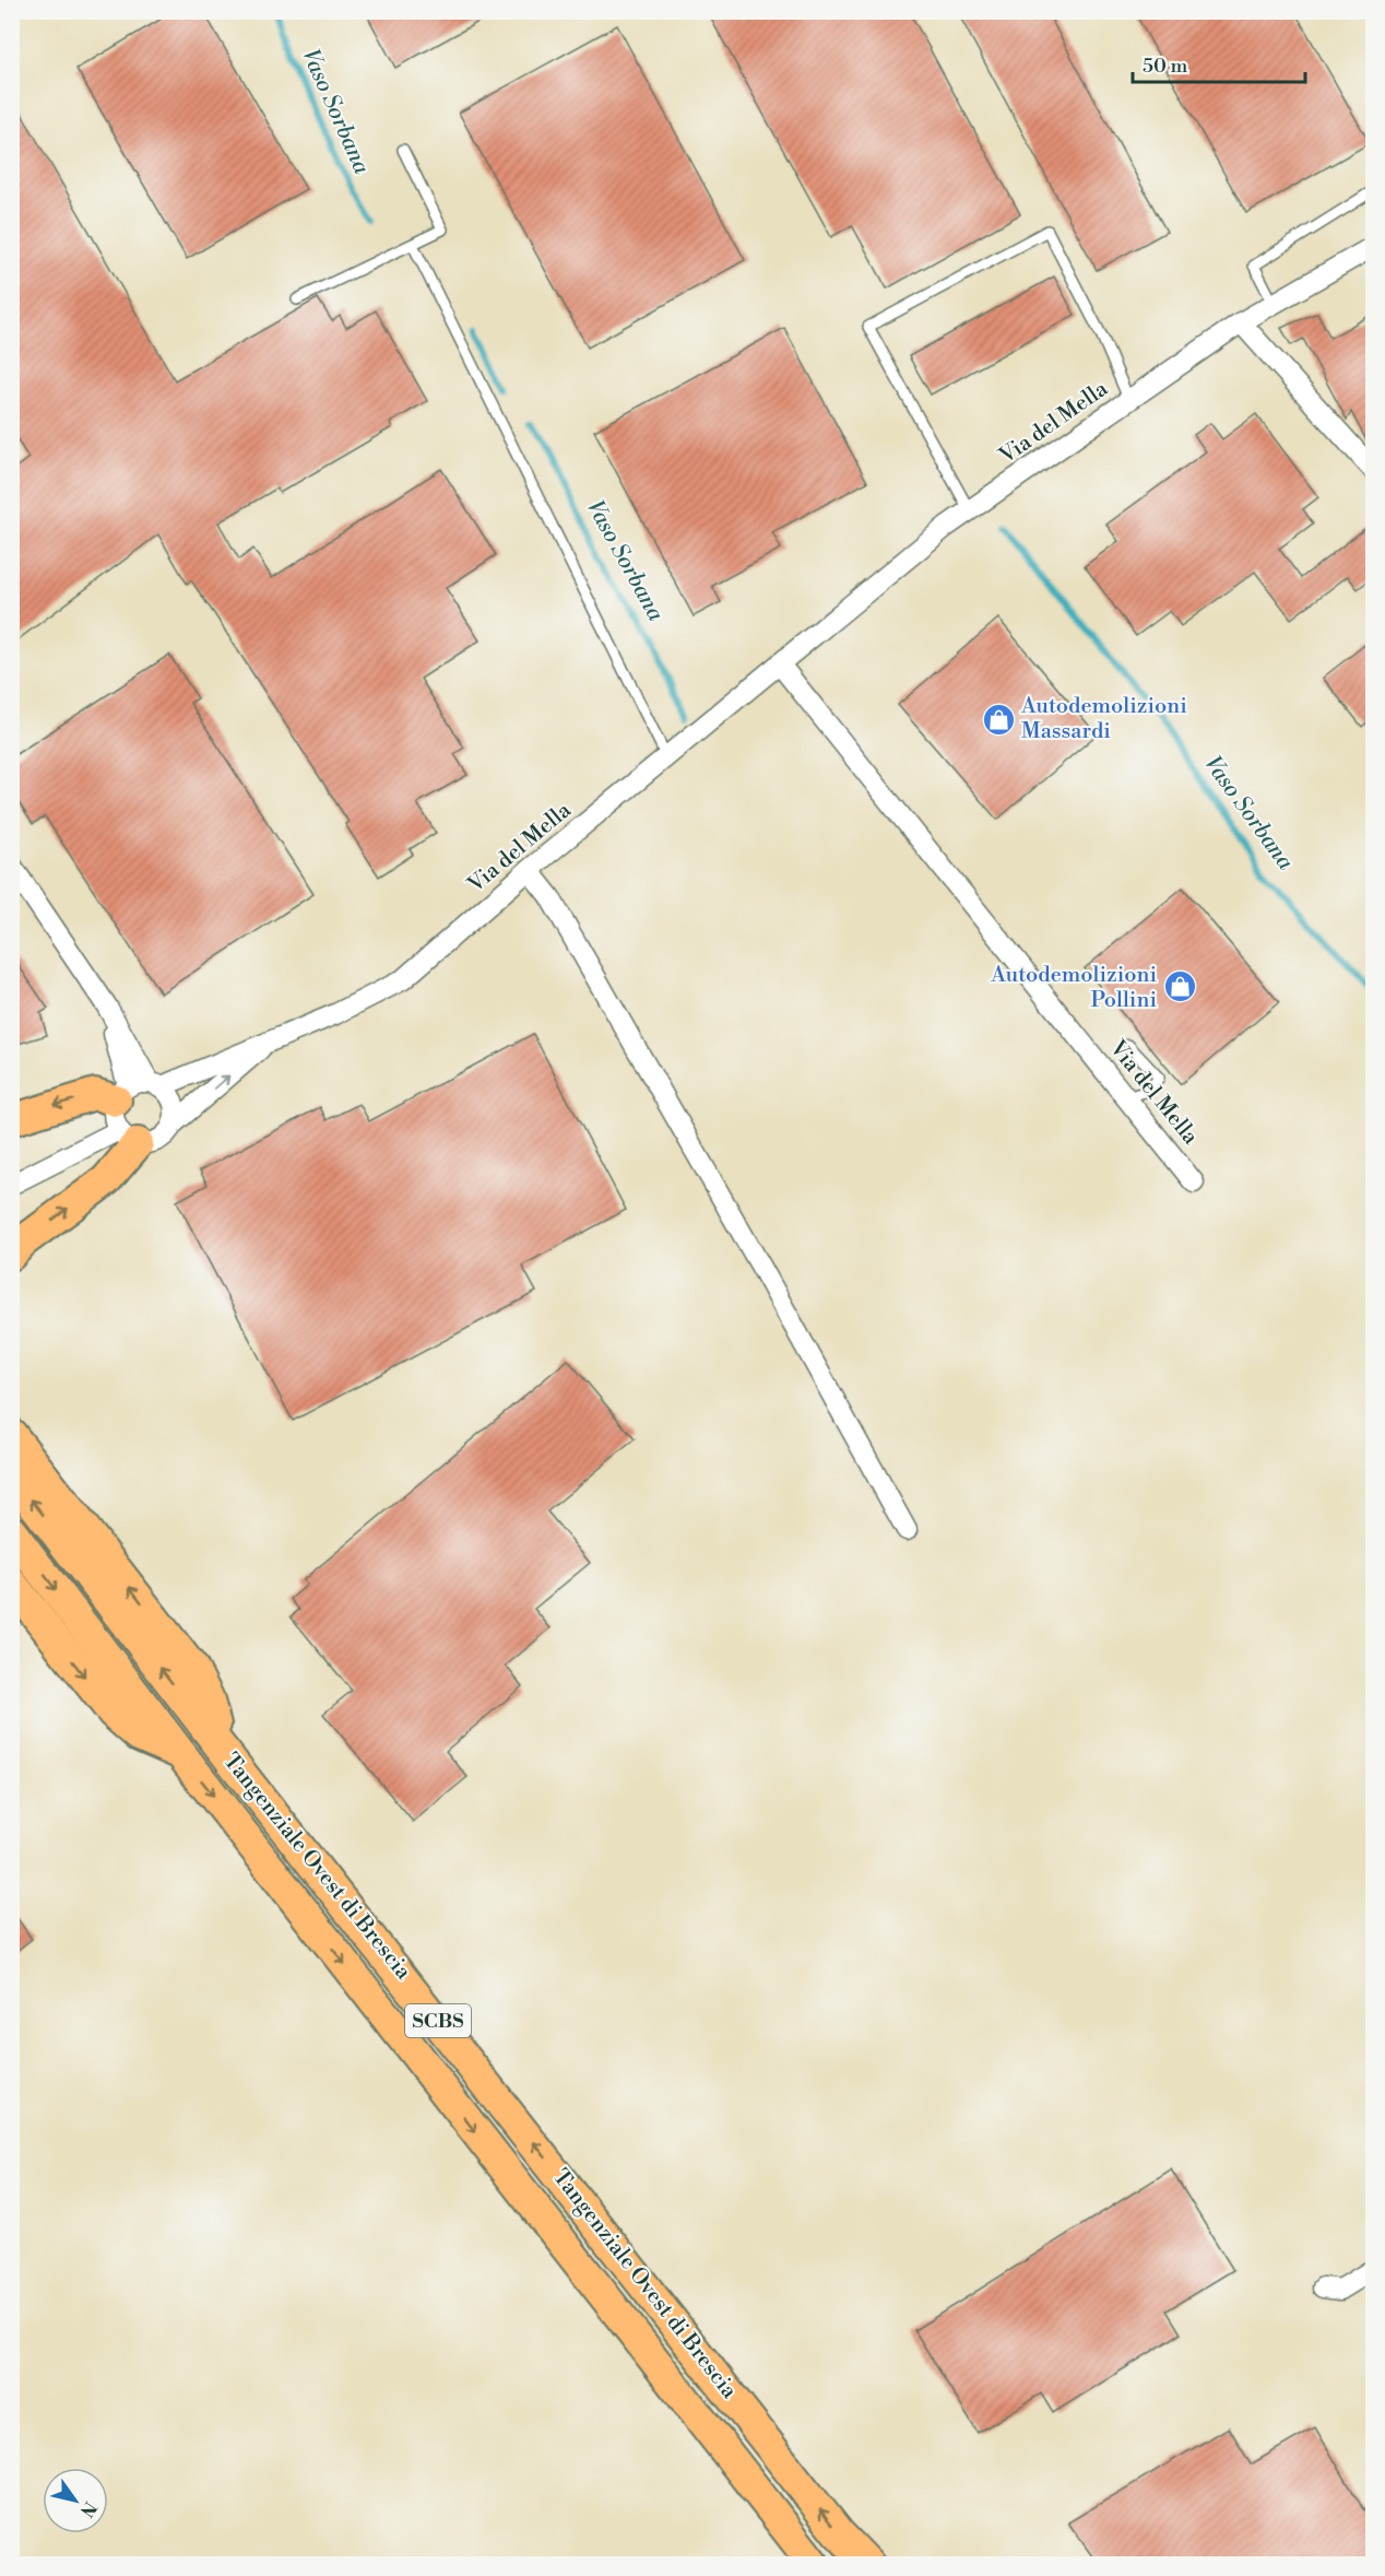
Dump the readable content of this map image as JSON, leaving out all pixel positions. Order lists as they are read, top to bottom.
{
  "streets": {
    "main road": ["Tangenziale Ovest di Brescia", "SCBS"],
    "street": ["Via del Mella"]
  },
  "water": ["Vaso Sorbana"],
  "places": {
    "shop": ["Autodemolizioni Massardi", "Autodemolizioni Pollini"]
  },
  "scale_bar": "50 m",
  "north": "bottom right"
}
